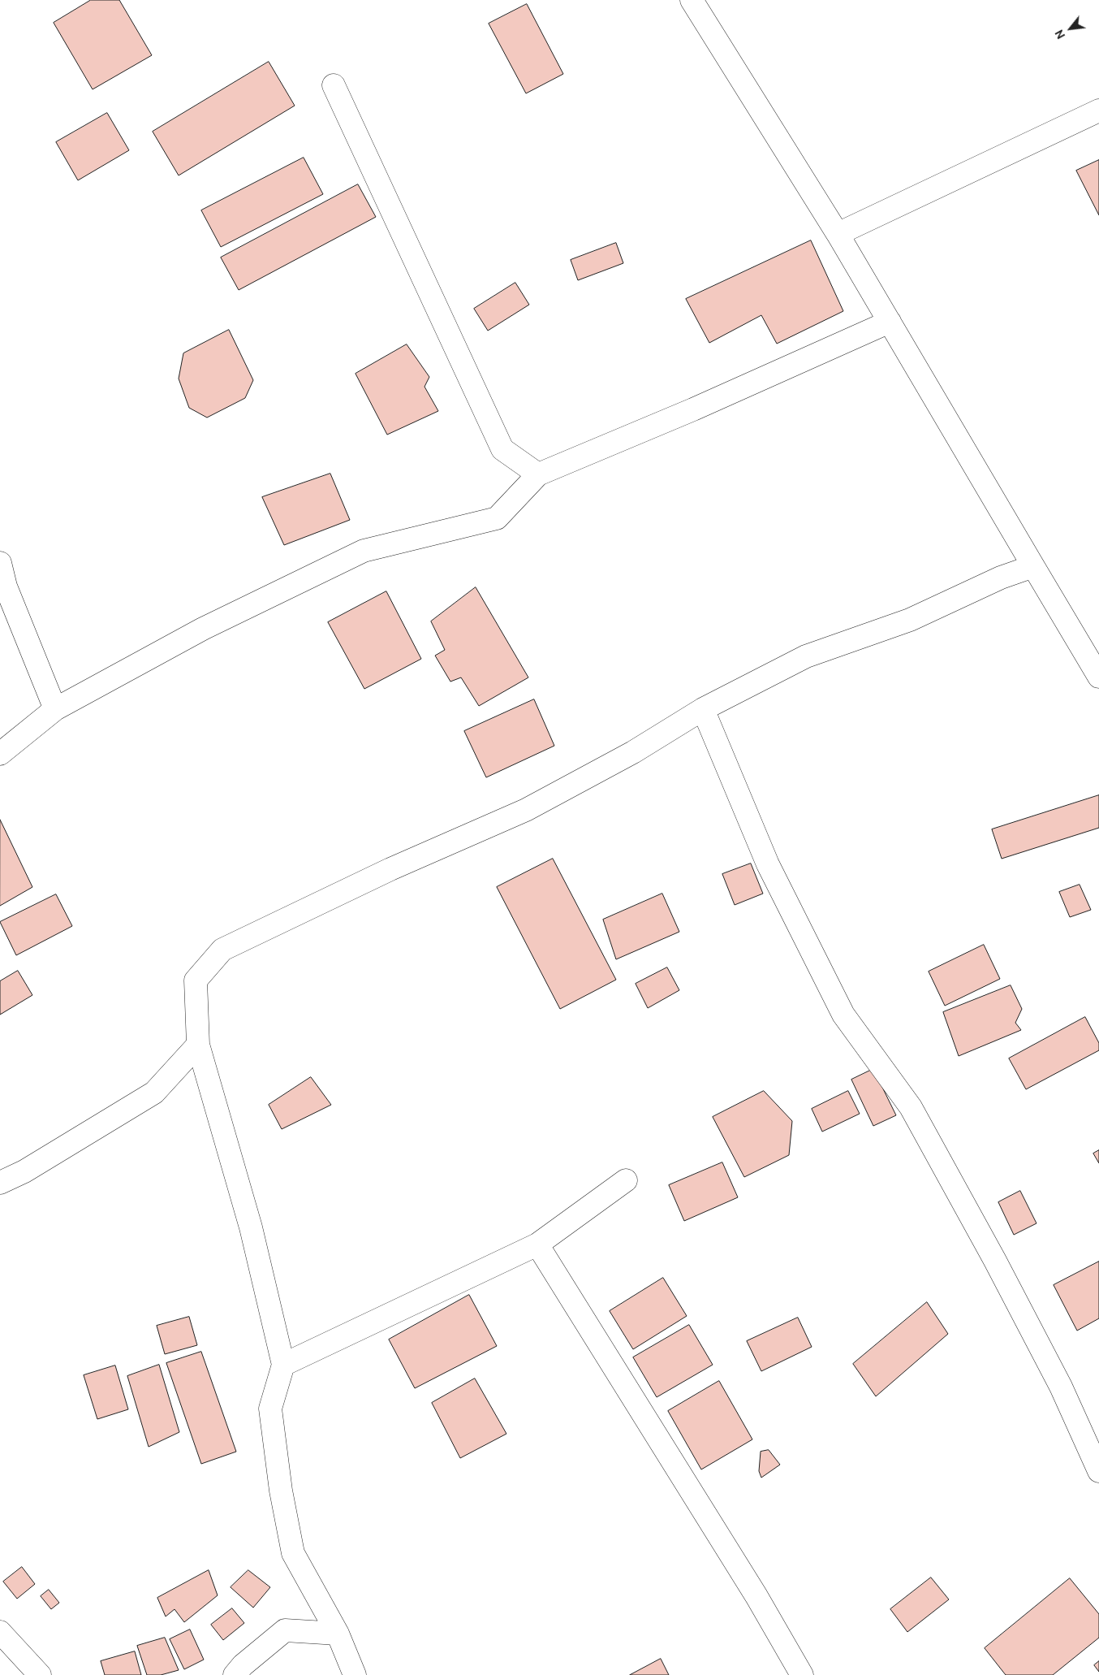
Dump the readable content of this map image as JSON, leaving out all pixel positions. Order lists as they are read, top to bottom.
{
  "north": "bottom left"
}
